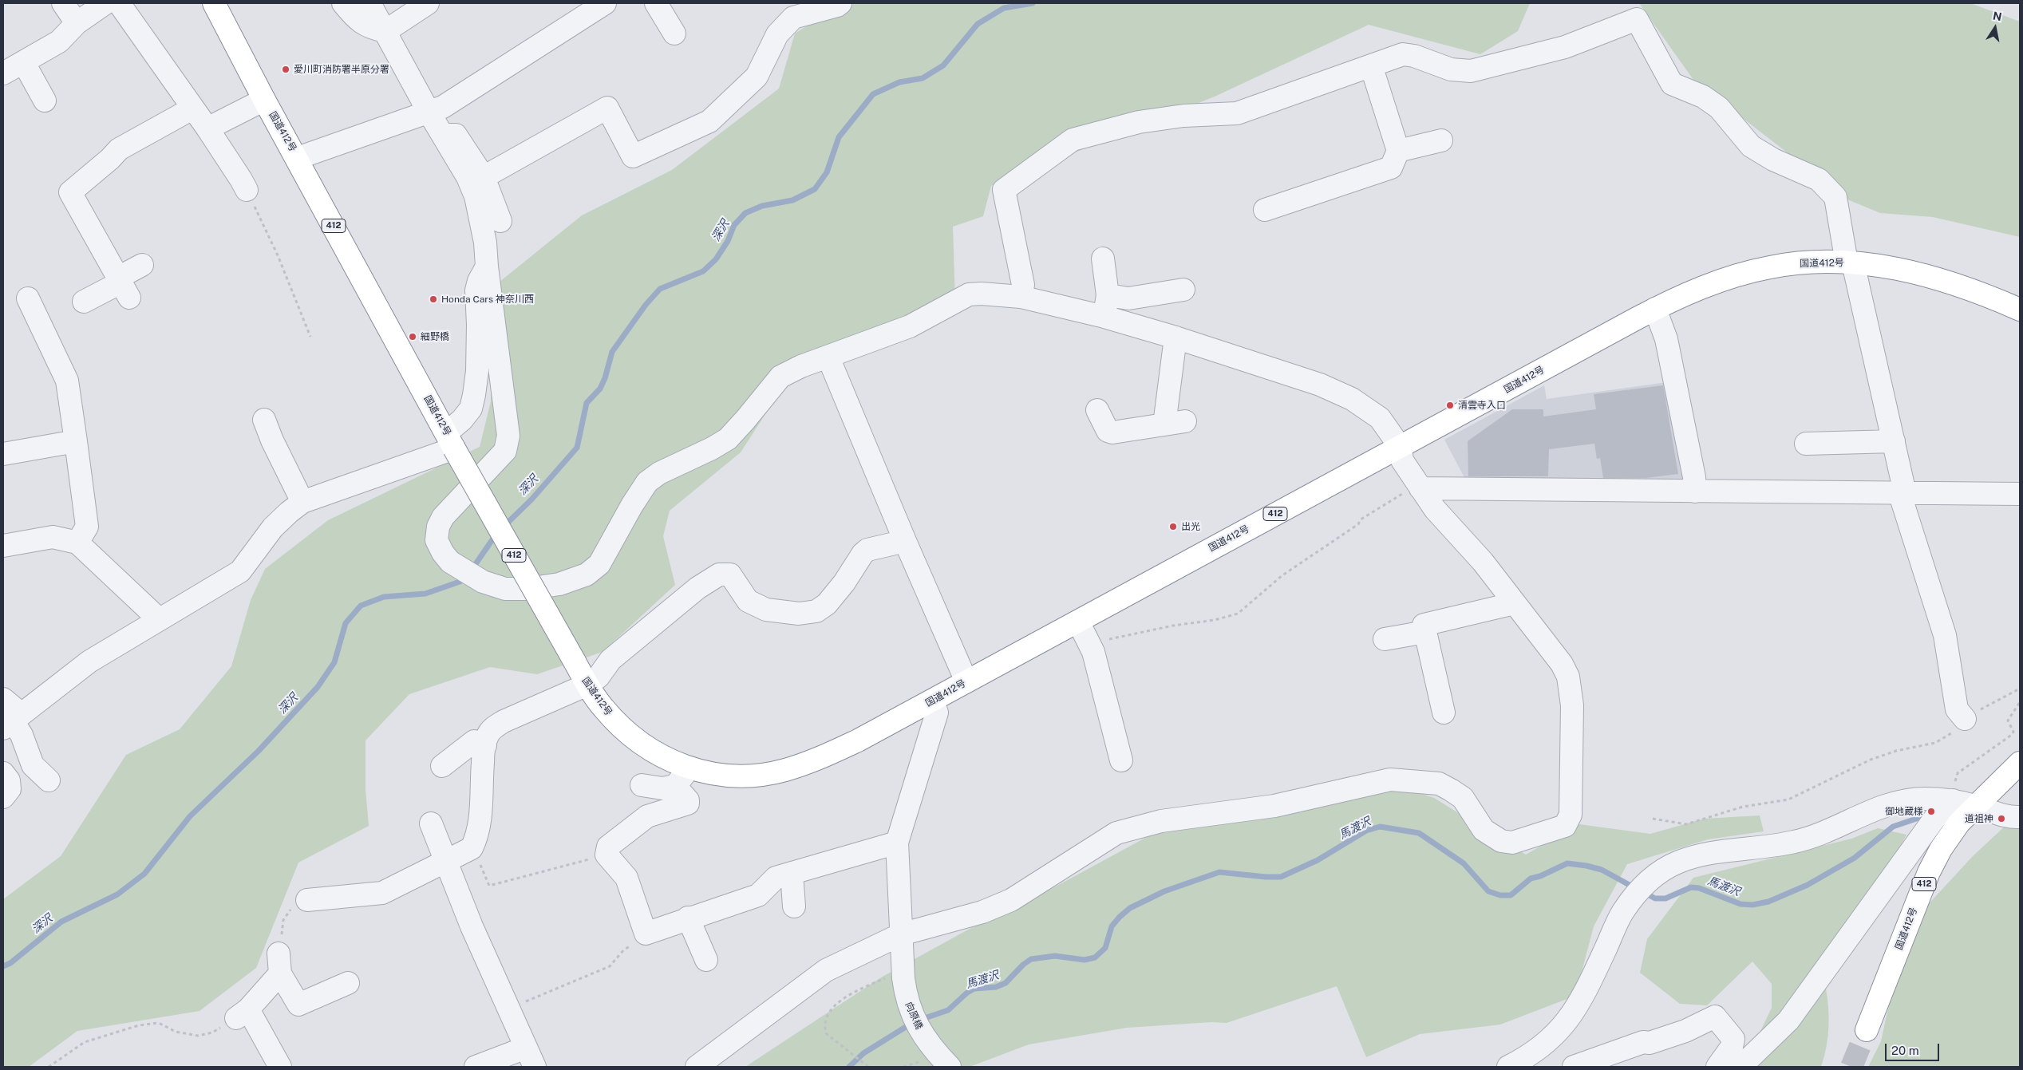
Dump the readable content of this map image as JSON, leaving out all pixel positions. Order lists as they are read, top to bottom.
{
  "streets": {
    "highway": ["国道412号", "412"],
    "street": ["向原橋"]
  },
  "crossings": [
    ["国道412号", "向原橋"]
  ],
  "water": ["深沢", "馬渡沢"],
  "places": [
    "愛川町消防署半原分署",
    "Honda Cars 神奈川西",
    "細野橋",
    "清雲寺入口",
    "出光",
    "御地蔵様",
    "道祖神"
  ],
  "scale_bar": "20 m",
  "north": "top"
}
